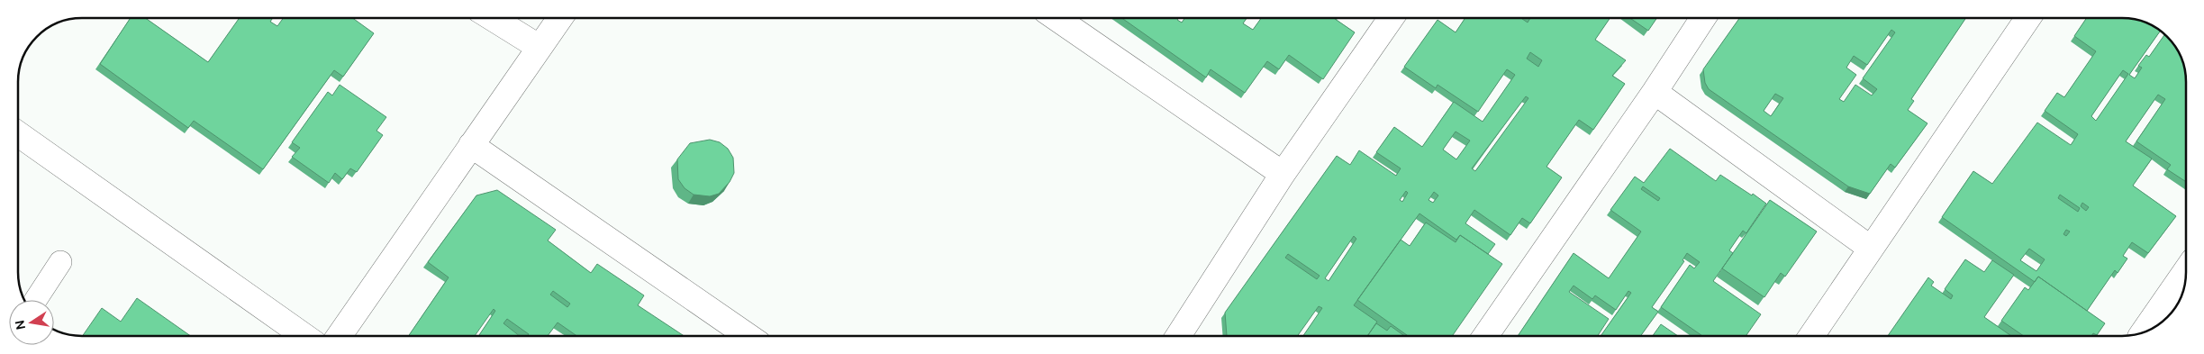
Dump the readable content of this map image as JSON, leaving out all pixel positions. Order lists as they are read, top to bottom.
{
  "north": "left"
}
